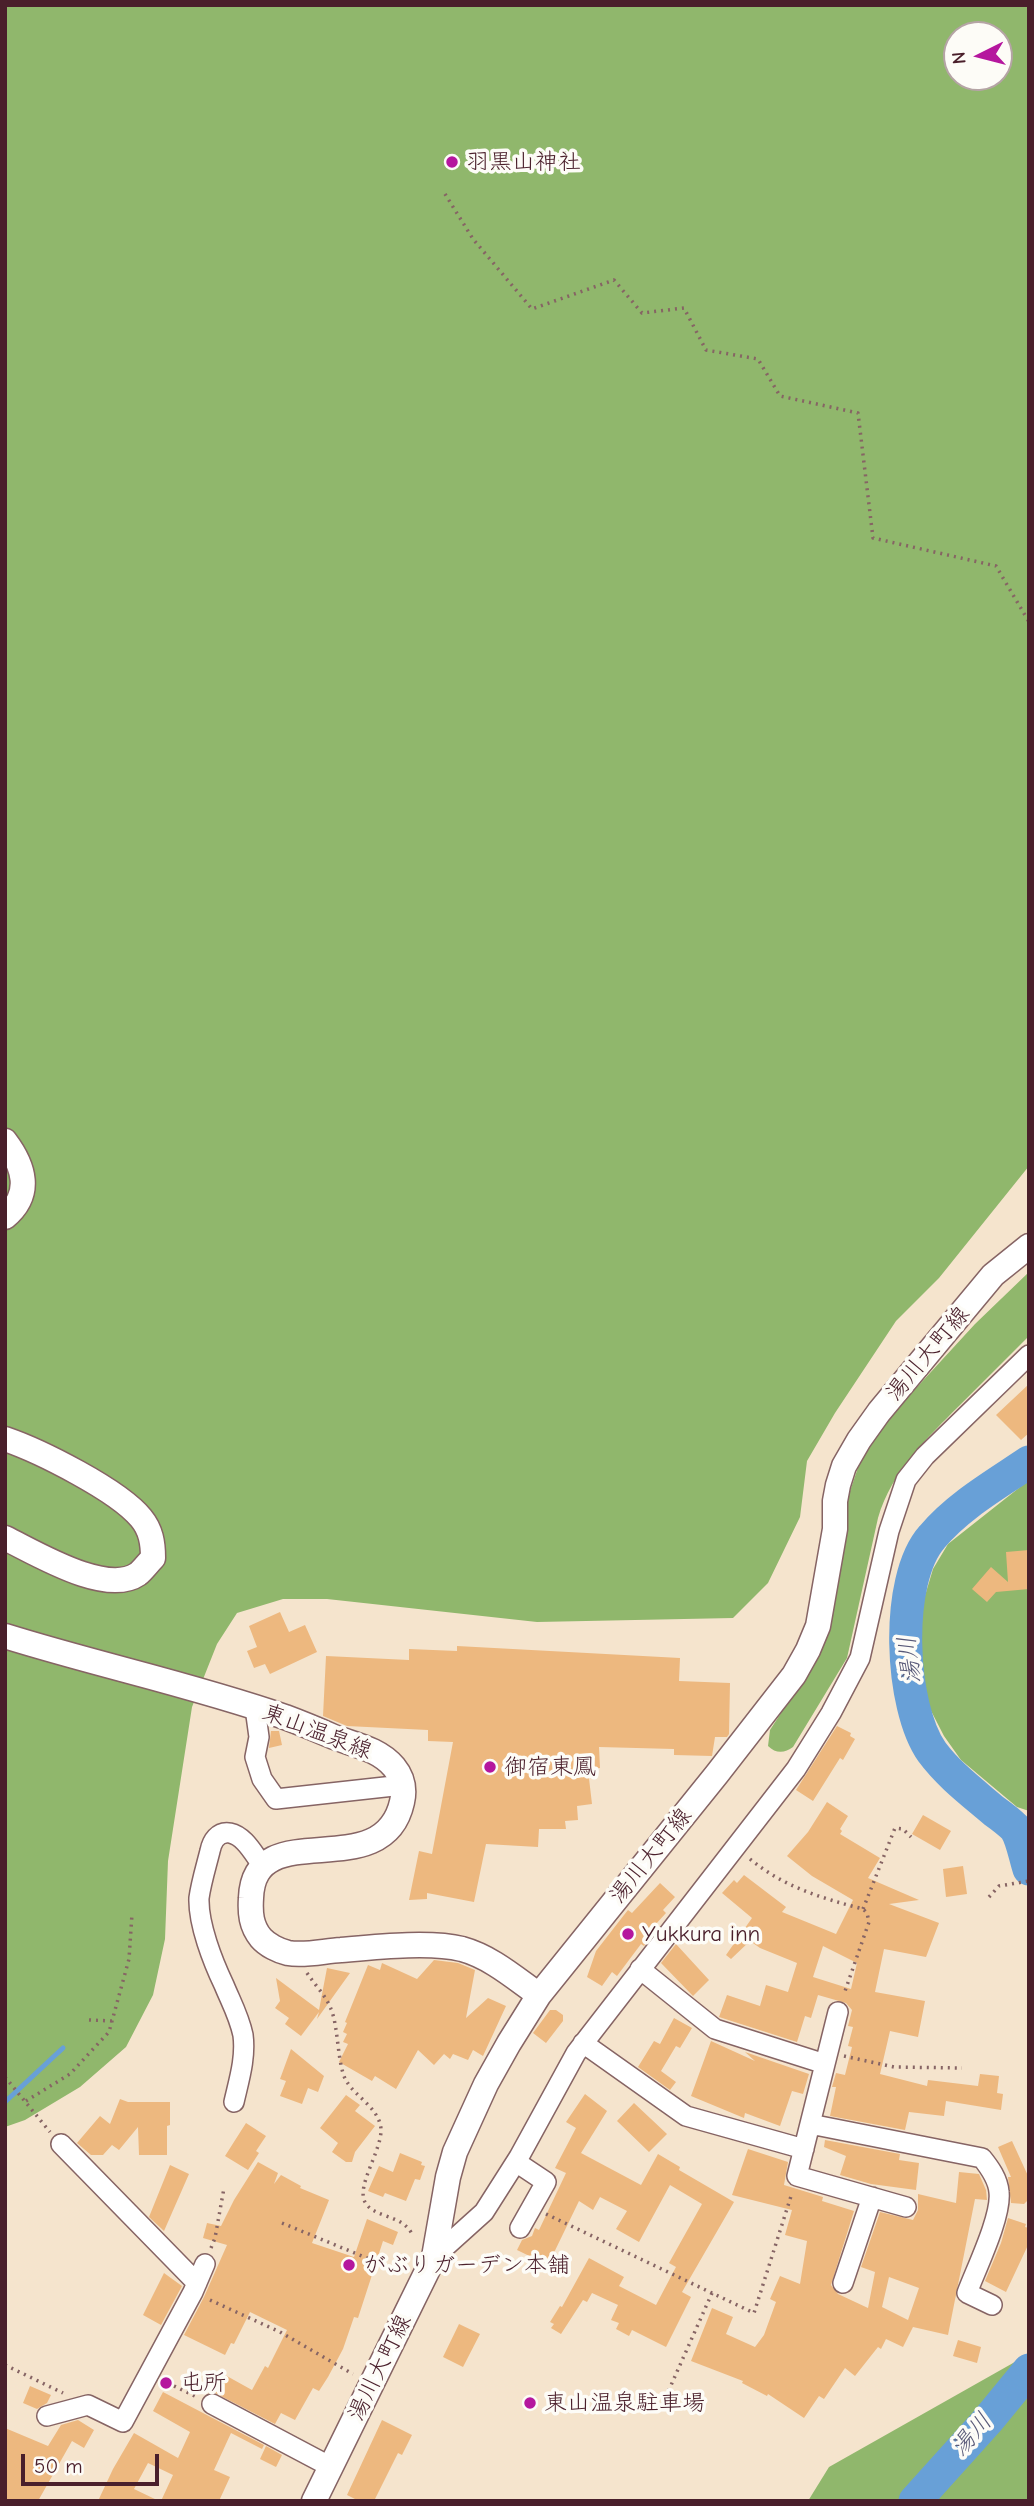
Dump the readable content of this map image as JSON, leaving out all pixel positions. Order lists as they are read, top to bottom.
{
  "streets": {
    "main road": ["湯川大町線", "東山温泉線"]
  },
  "water": ["湯川"],
  "places": [
    "羽黒山神社",
    "御宿東鳳",
    "Yukkura inn",
    "がぶりガーデン本舗",
    "屯所",
    "東山温泉駐車場"
  ],
  "scale_bar": "50 m",
  "north": "left"
}
